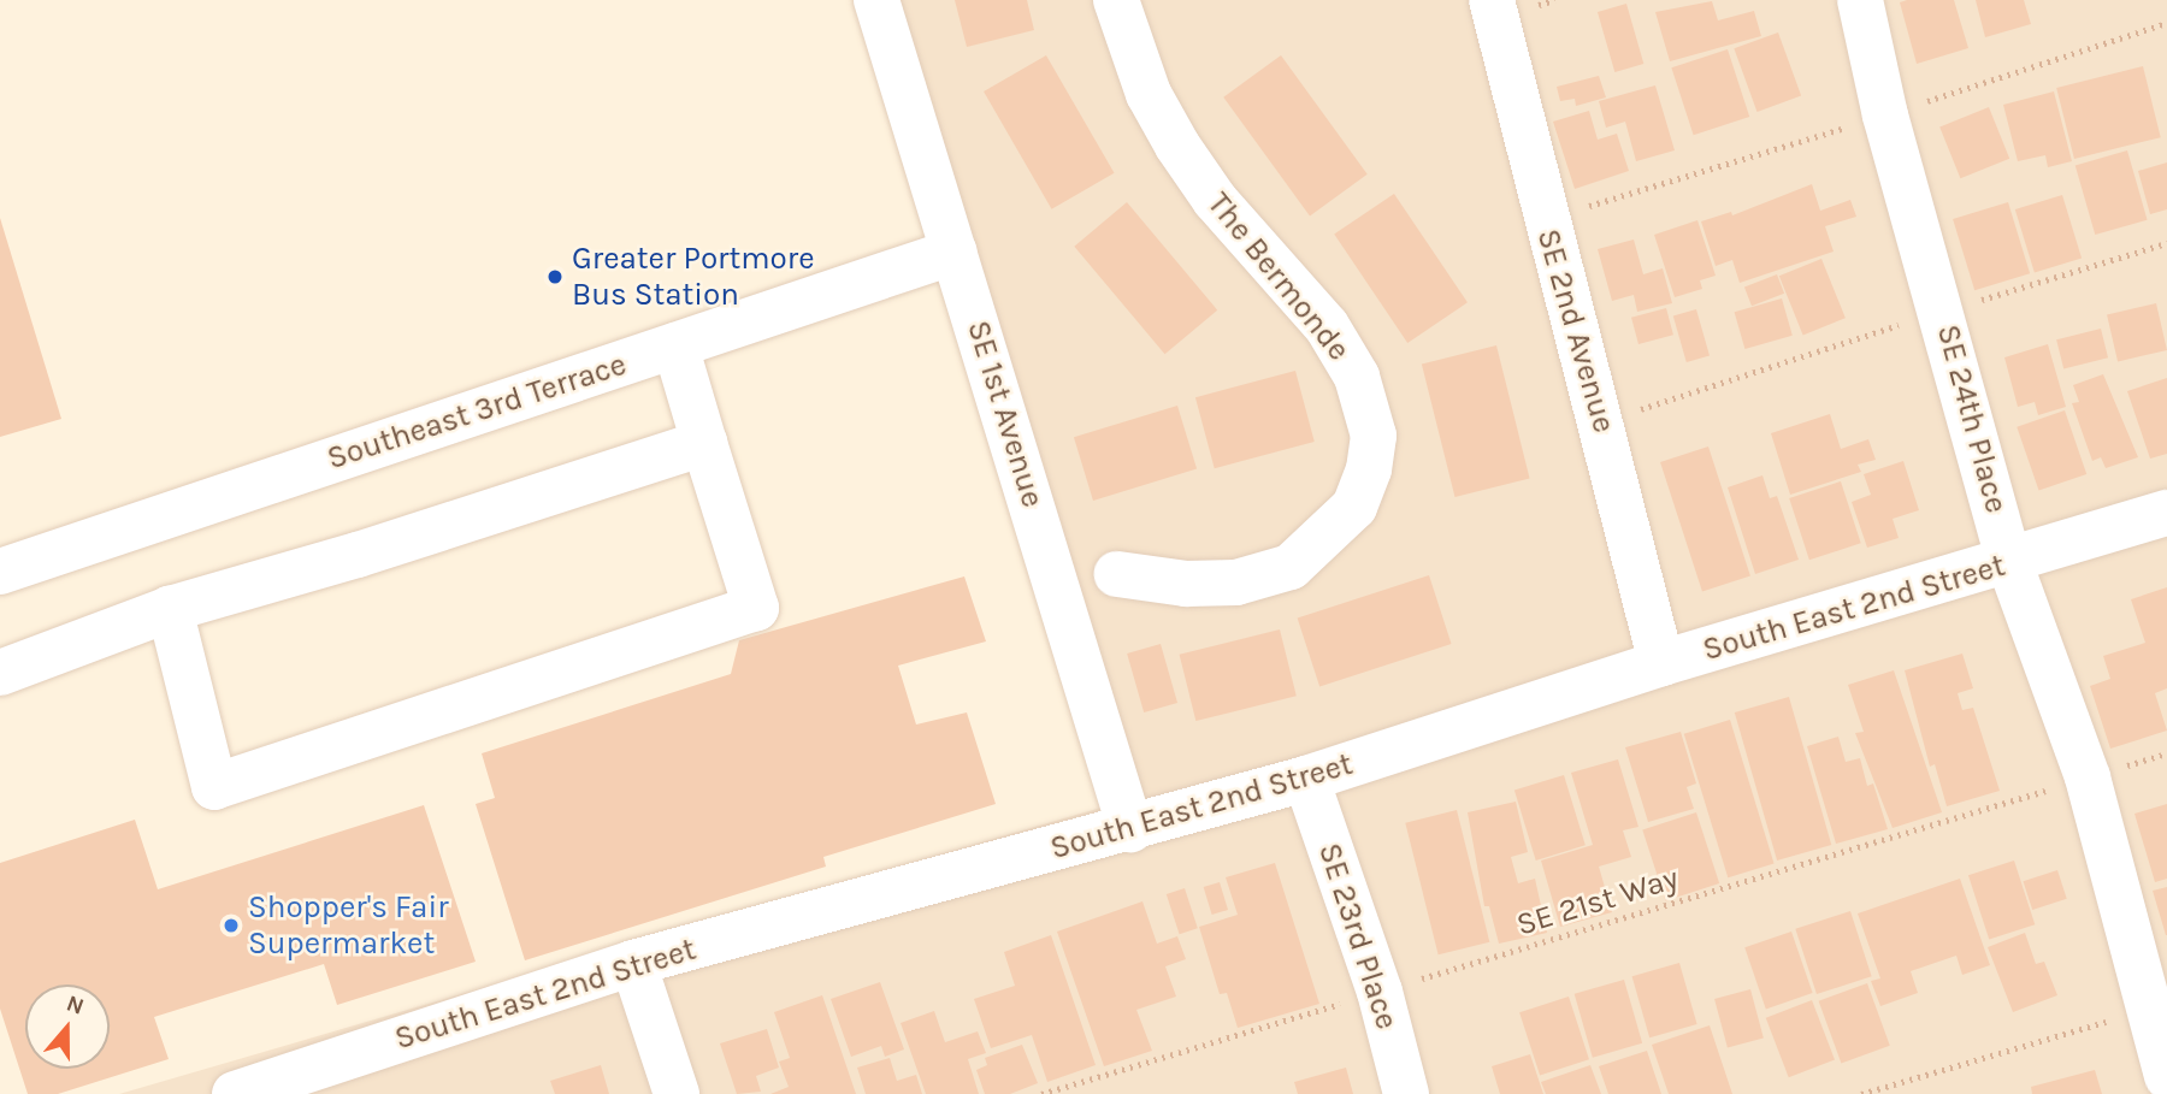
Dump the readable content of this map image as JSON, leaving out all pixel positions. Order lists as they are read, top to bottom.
{
  "streets": {
    "street": [
      "The Bermonde",
      "SE 2nd Avenue",
      "Southeast 3rd Terrace",
      "SE 1st Avenue",
      "SE 24th Place",
      "South East 2nd Street",
      "SE 23rd Place"
    ],
    "path": ["SE 21st Way"]
  },
  "crossings": [
    ["SE 2nd Avenue", "South East 2nd Street"],
    ["Southeast 3rd Terrace", "SE 1st Avenue"],
    ["SE 1st Avenue", "South East 2nd Street"],
    ["SE 24th Place", "South East 2nd Street"],
    ["SE 24th Place", "SE 21st Way"],
    ["South East 2nd Street", "SE 23rd Place"],
    ["SE 21st Way", "SE 23rd Place"]
  ],
  "places": ["Greater Portmore Bus Station", "Shopper's Fair Supermarket"],
  "north": "top"
}
